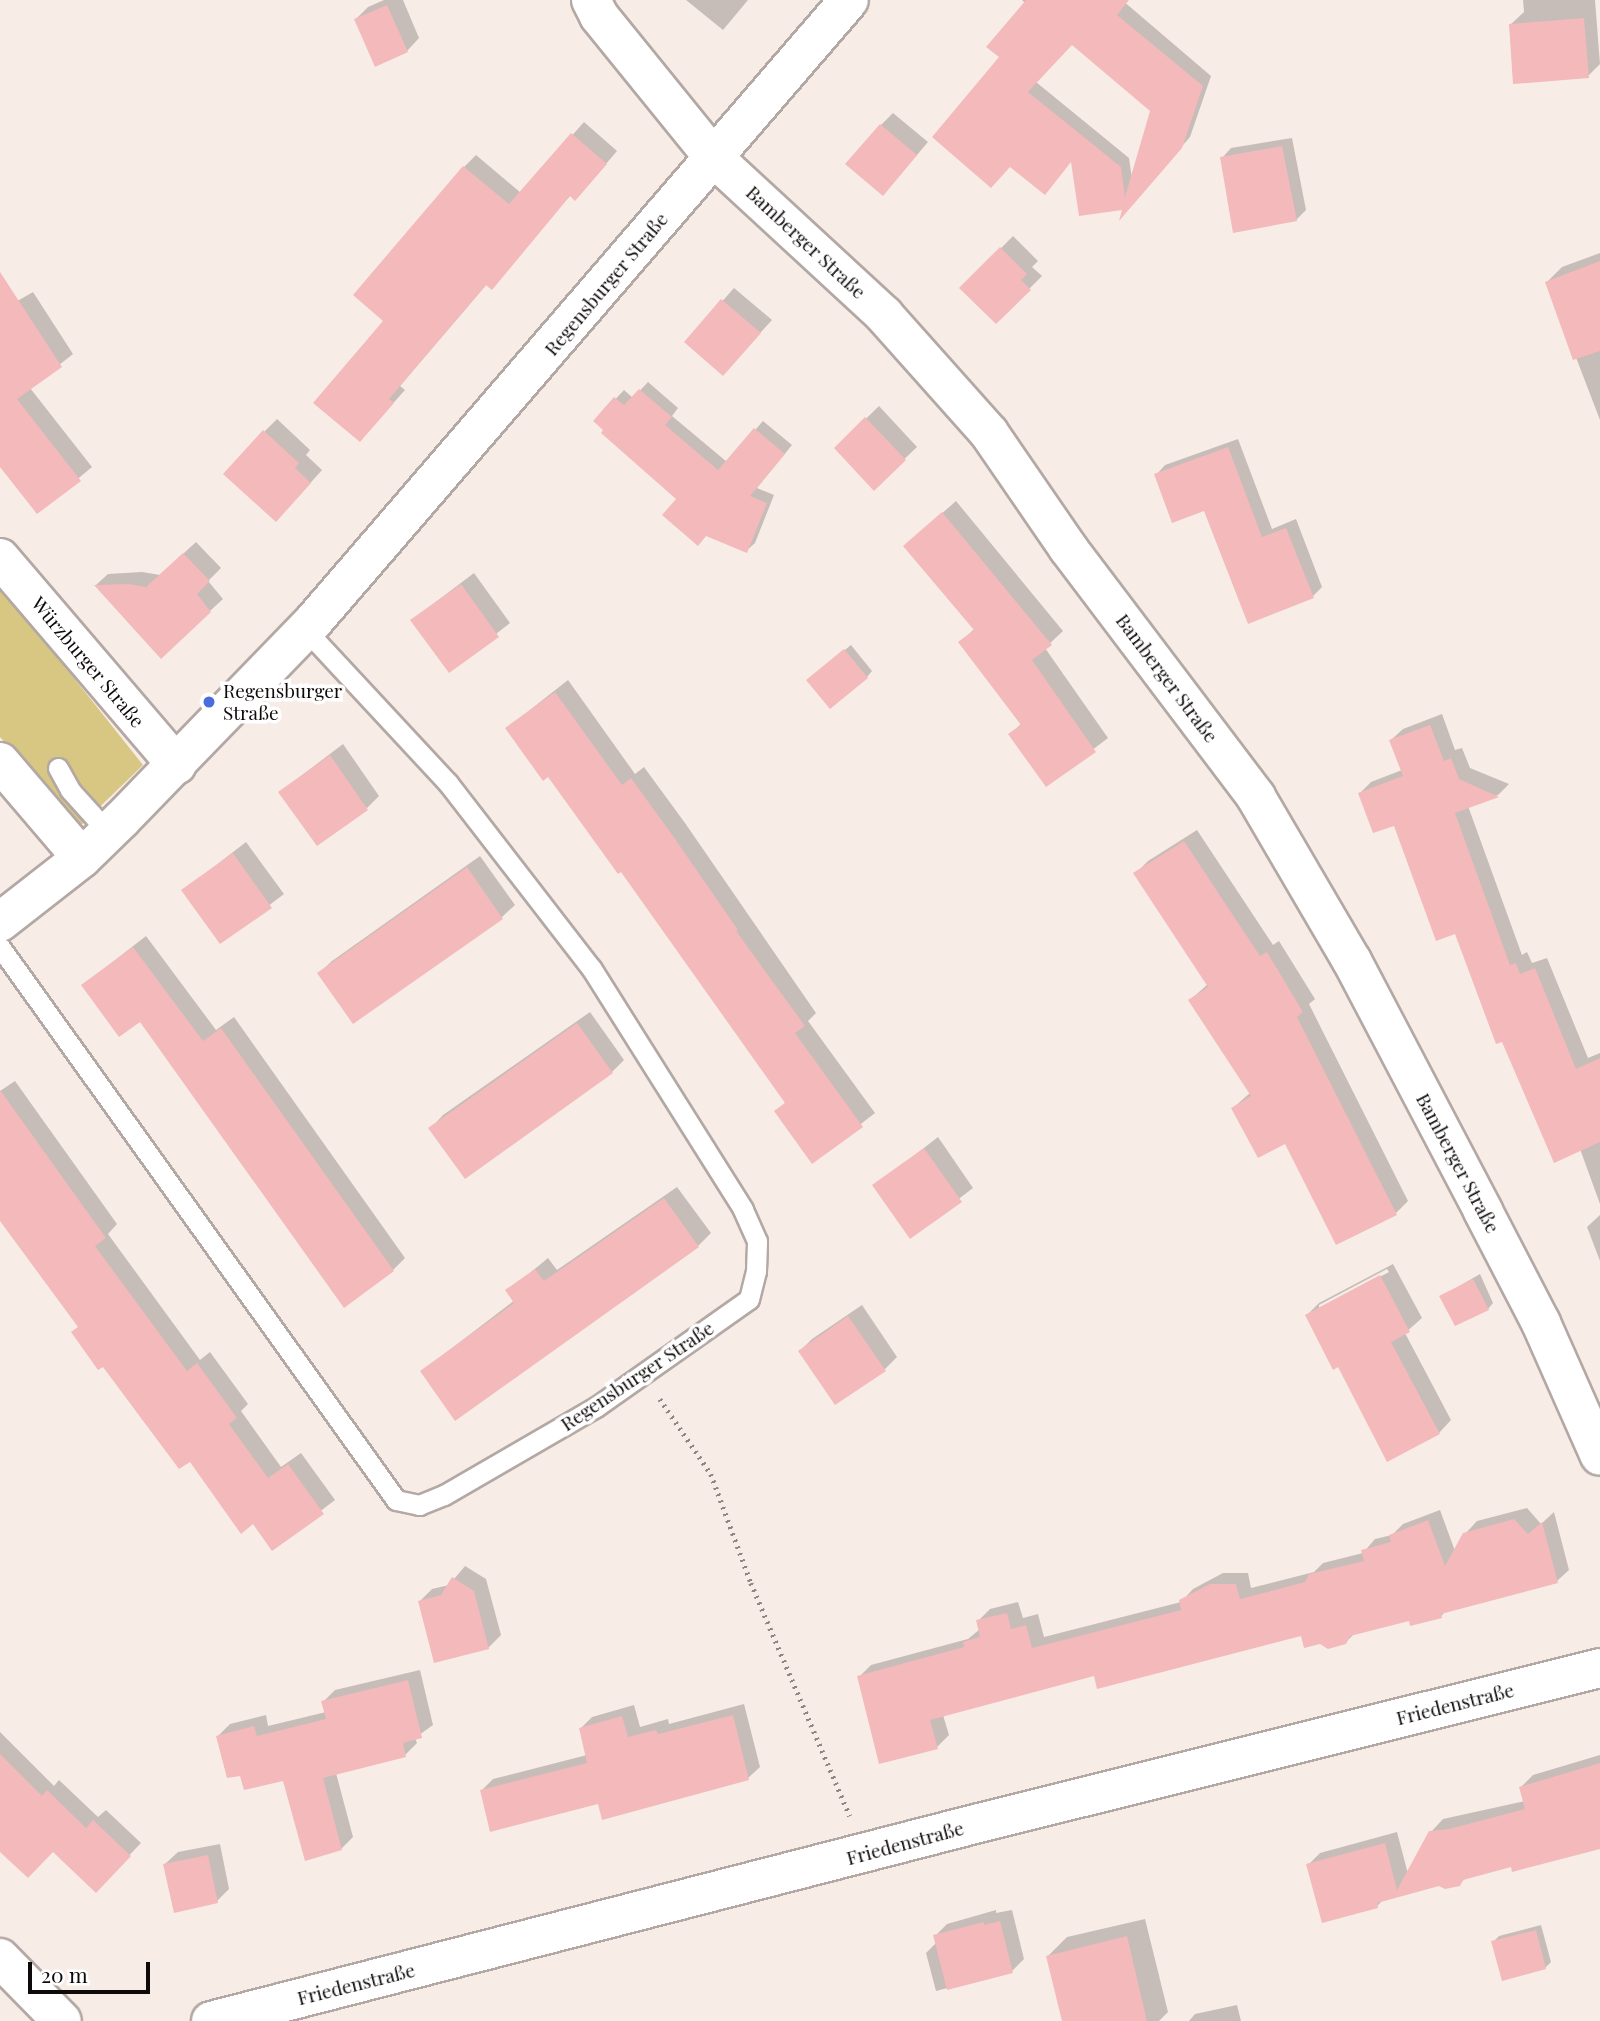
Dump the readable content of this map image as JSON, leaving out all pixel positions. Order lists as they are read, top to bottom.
{
  "streets": {
    "street": [
      "Bamberger Straße",
      "Regensburger Straße",
      "Würzburger Straße",
      "Friedenstraße"
    ]
  },
  "crossings": [
    ["Bamberger Straße", "Regensburger Straße"],
    ["Regensburger Straße", "Würzburger Straße"]
  ],
  "places": ["Regensburger Straße"],
  "scale_bar": "20 m"
}
